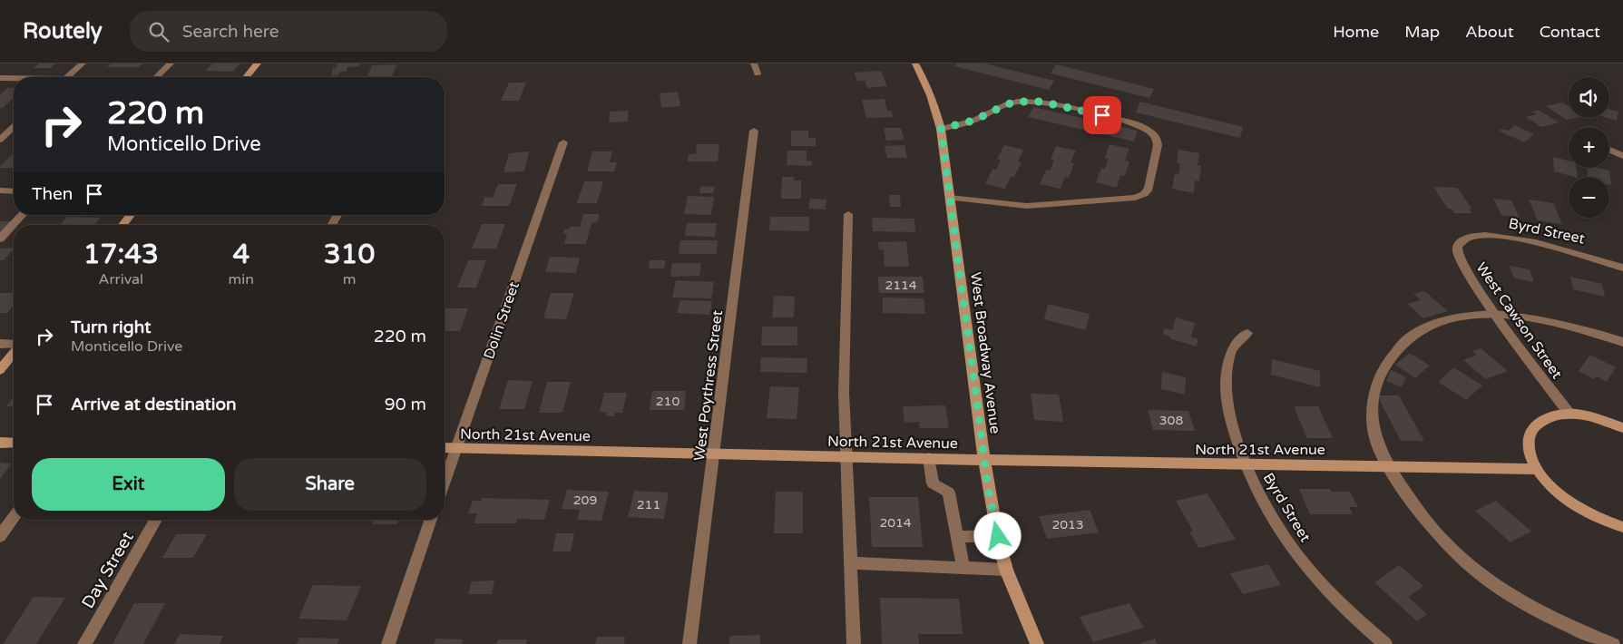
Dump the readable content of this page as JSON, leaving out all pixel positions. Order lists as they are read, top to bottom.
{
  "streets": {
    "street": [
      "Byrd Street",
      "Dolin Street",
      "West Cawson Street",
      "West Broadway Avenue",
      "West Poythress Street",
      "North 21st Avenue",
      "Day Street"
    ]
  },
  "crossings": [
    ["Byrd Street", "West Cawson Street"],
    ["Byrd Street", "North 21st Avenue"],
    ["Dolin Street", "North 21st Avenue"],
    ["West Broadway Avenue", "North 21st Avenue"],
    ["West Poythress Street", "North 21st Avenue"]
  ],
  "house_numbers": [
    "2114",
    "210",
    "308",
    "209",
    "211",
    "2014",
    "2013"
  ],
  "page": {
    "header": "Routely",
    "search": "Search here",
    "nav": [
      "Home",
      "Map",
      "About",
      "Contact"
    ],
    "map_buttons": ["+", "−"],
    "turn": ["220 m", "Monticello Drive"],
    "then": "Then",
    "eta": [
      "17:43",
      "Arrival",
      "4",
      "min",
      "310",
      "m"
    ],
    "list": [
      {
        "name": "Turn right",
        "note": "Monticello Drive",
        "value": "220 m"
      },
      {
        "name": "Arrive at destination",
        "value": "90 m"
      }
    ],
    "buttons": ["Exit", "Share"]
  }
}
